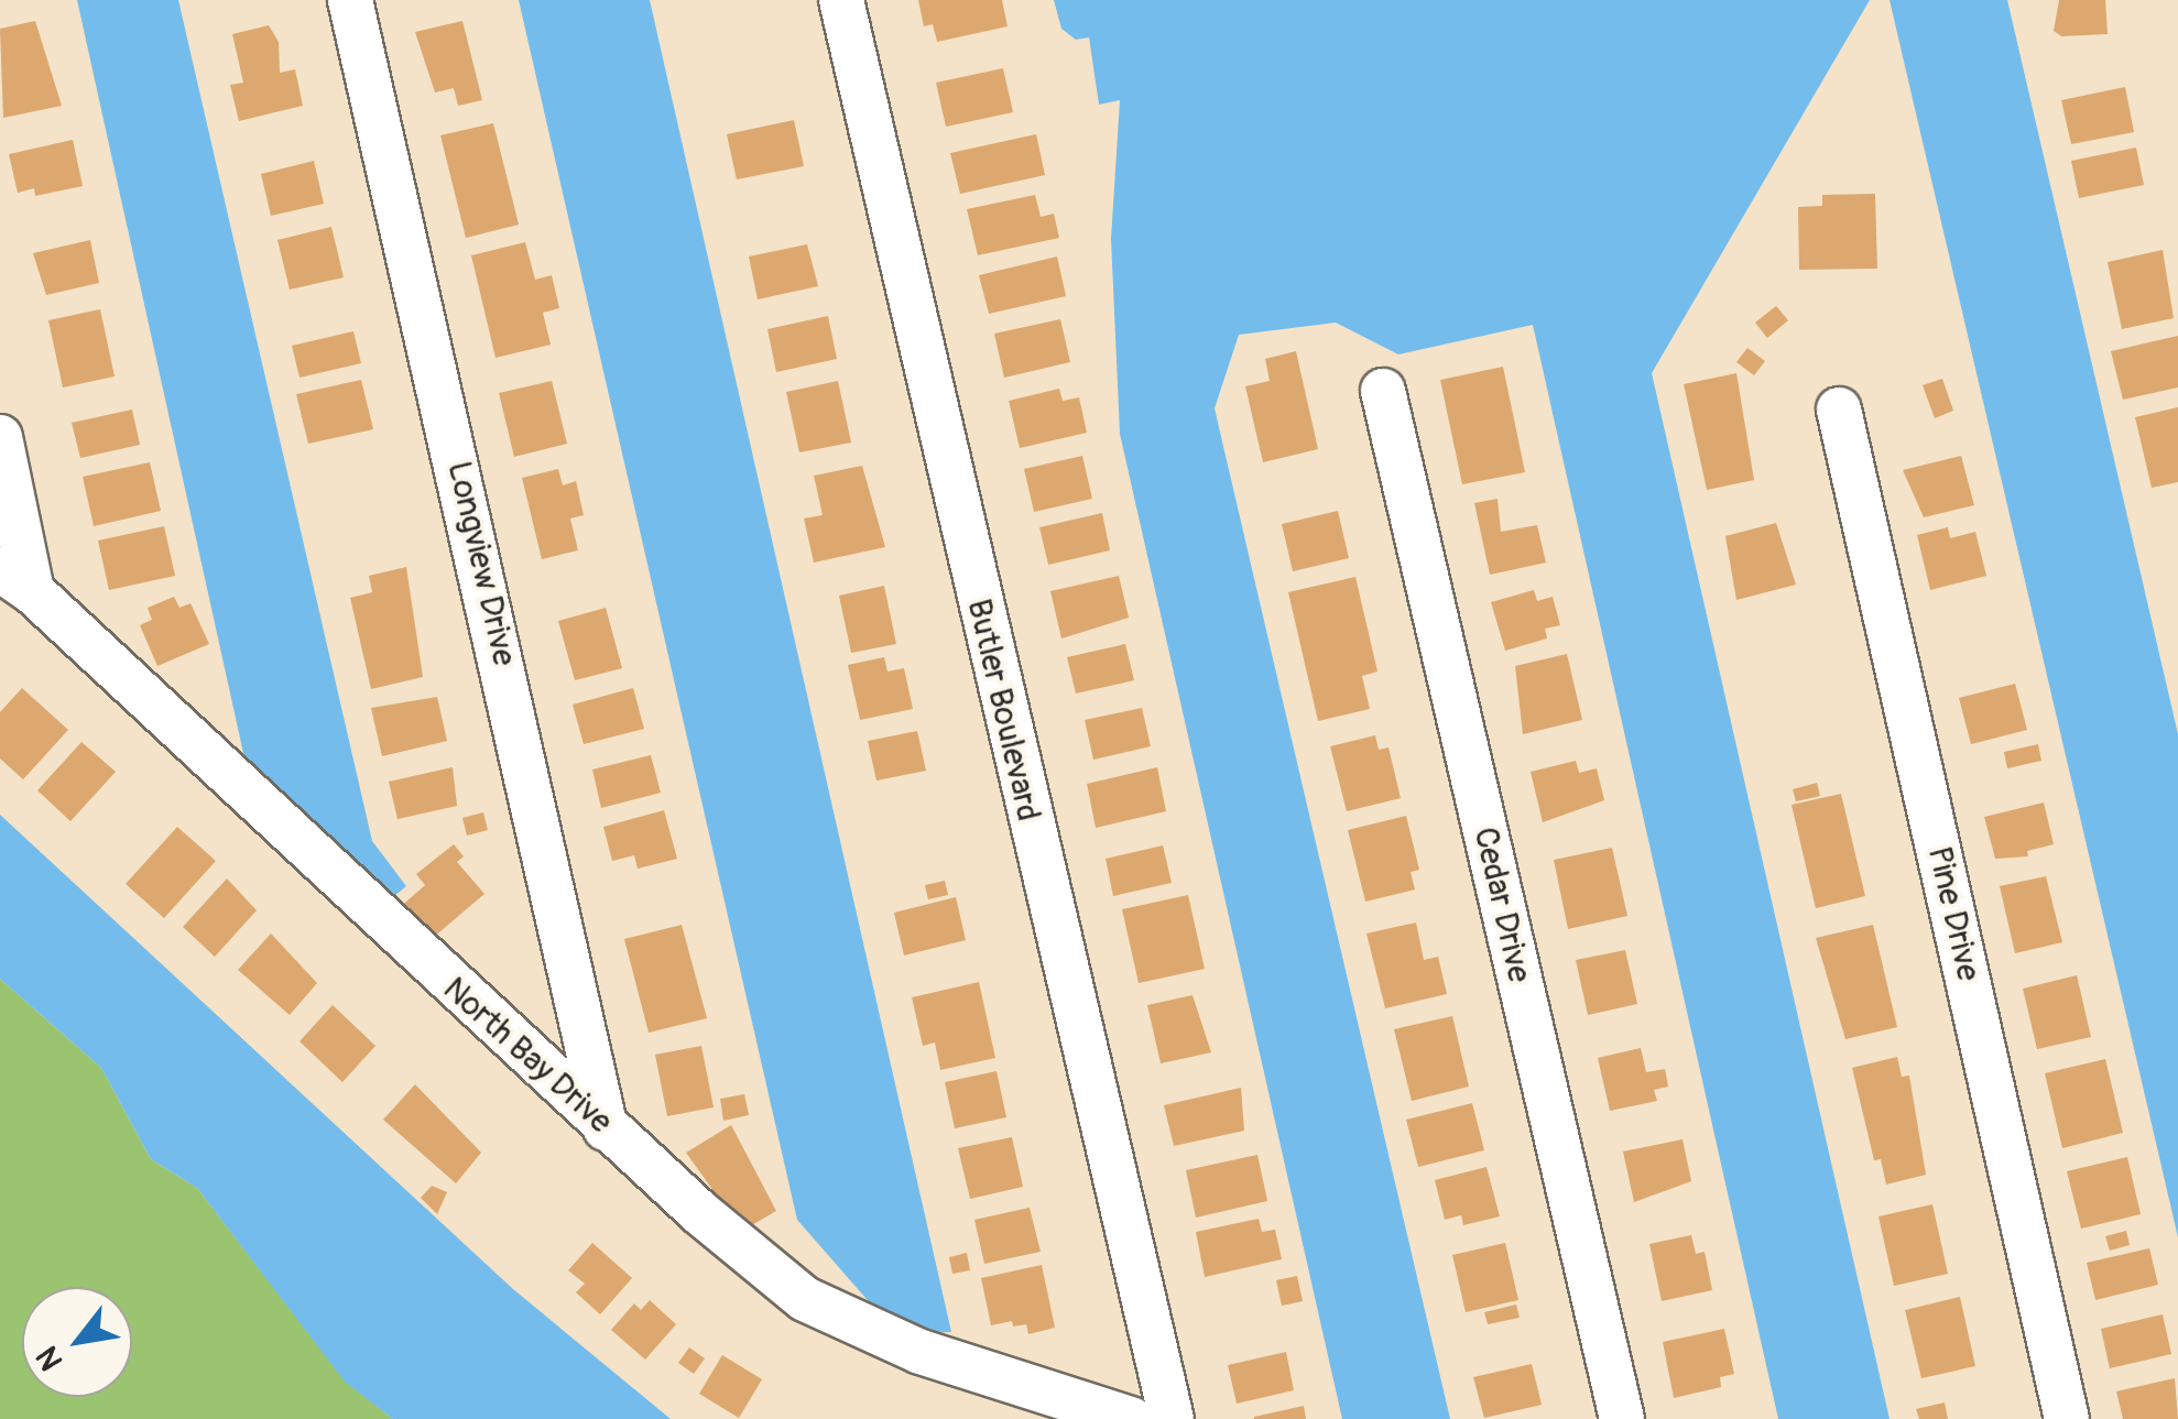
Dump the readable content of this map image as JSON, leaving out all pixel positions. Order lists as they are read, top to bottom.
{
  "streets": {
    "street": [
      "Longview Drive",
      "Butler Boulevard",
      "Cedar Drive",
      "Pine Drive",
      "North Bay Drive"
    ]
  },
  "crossings": [
    ["Longview Drive", "North Bay Drive"]
  ],
  "north": "bottom left"
}
